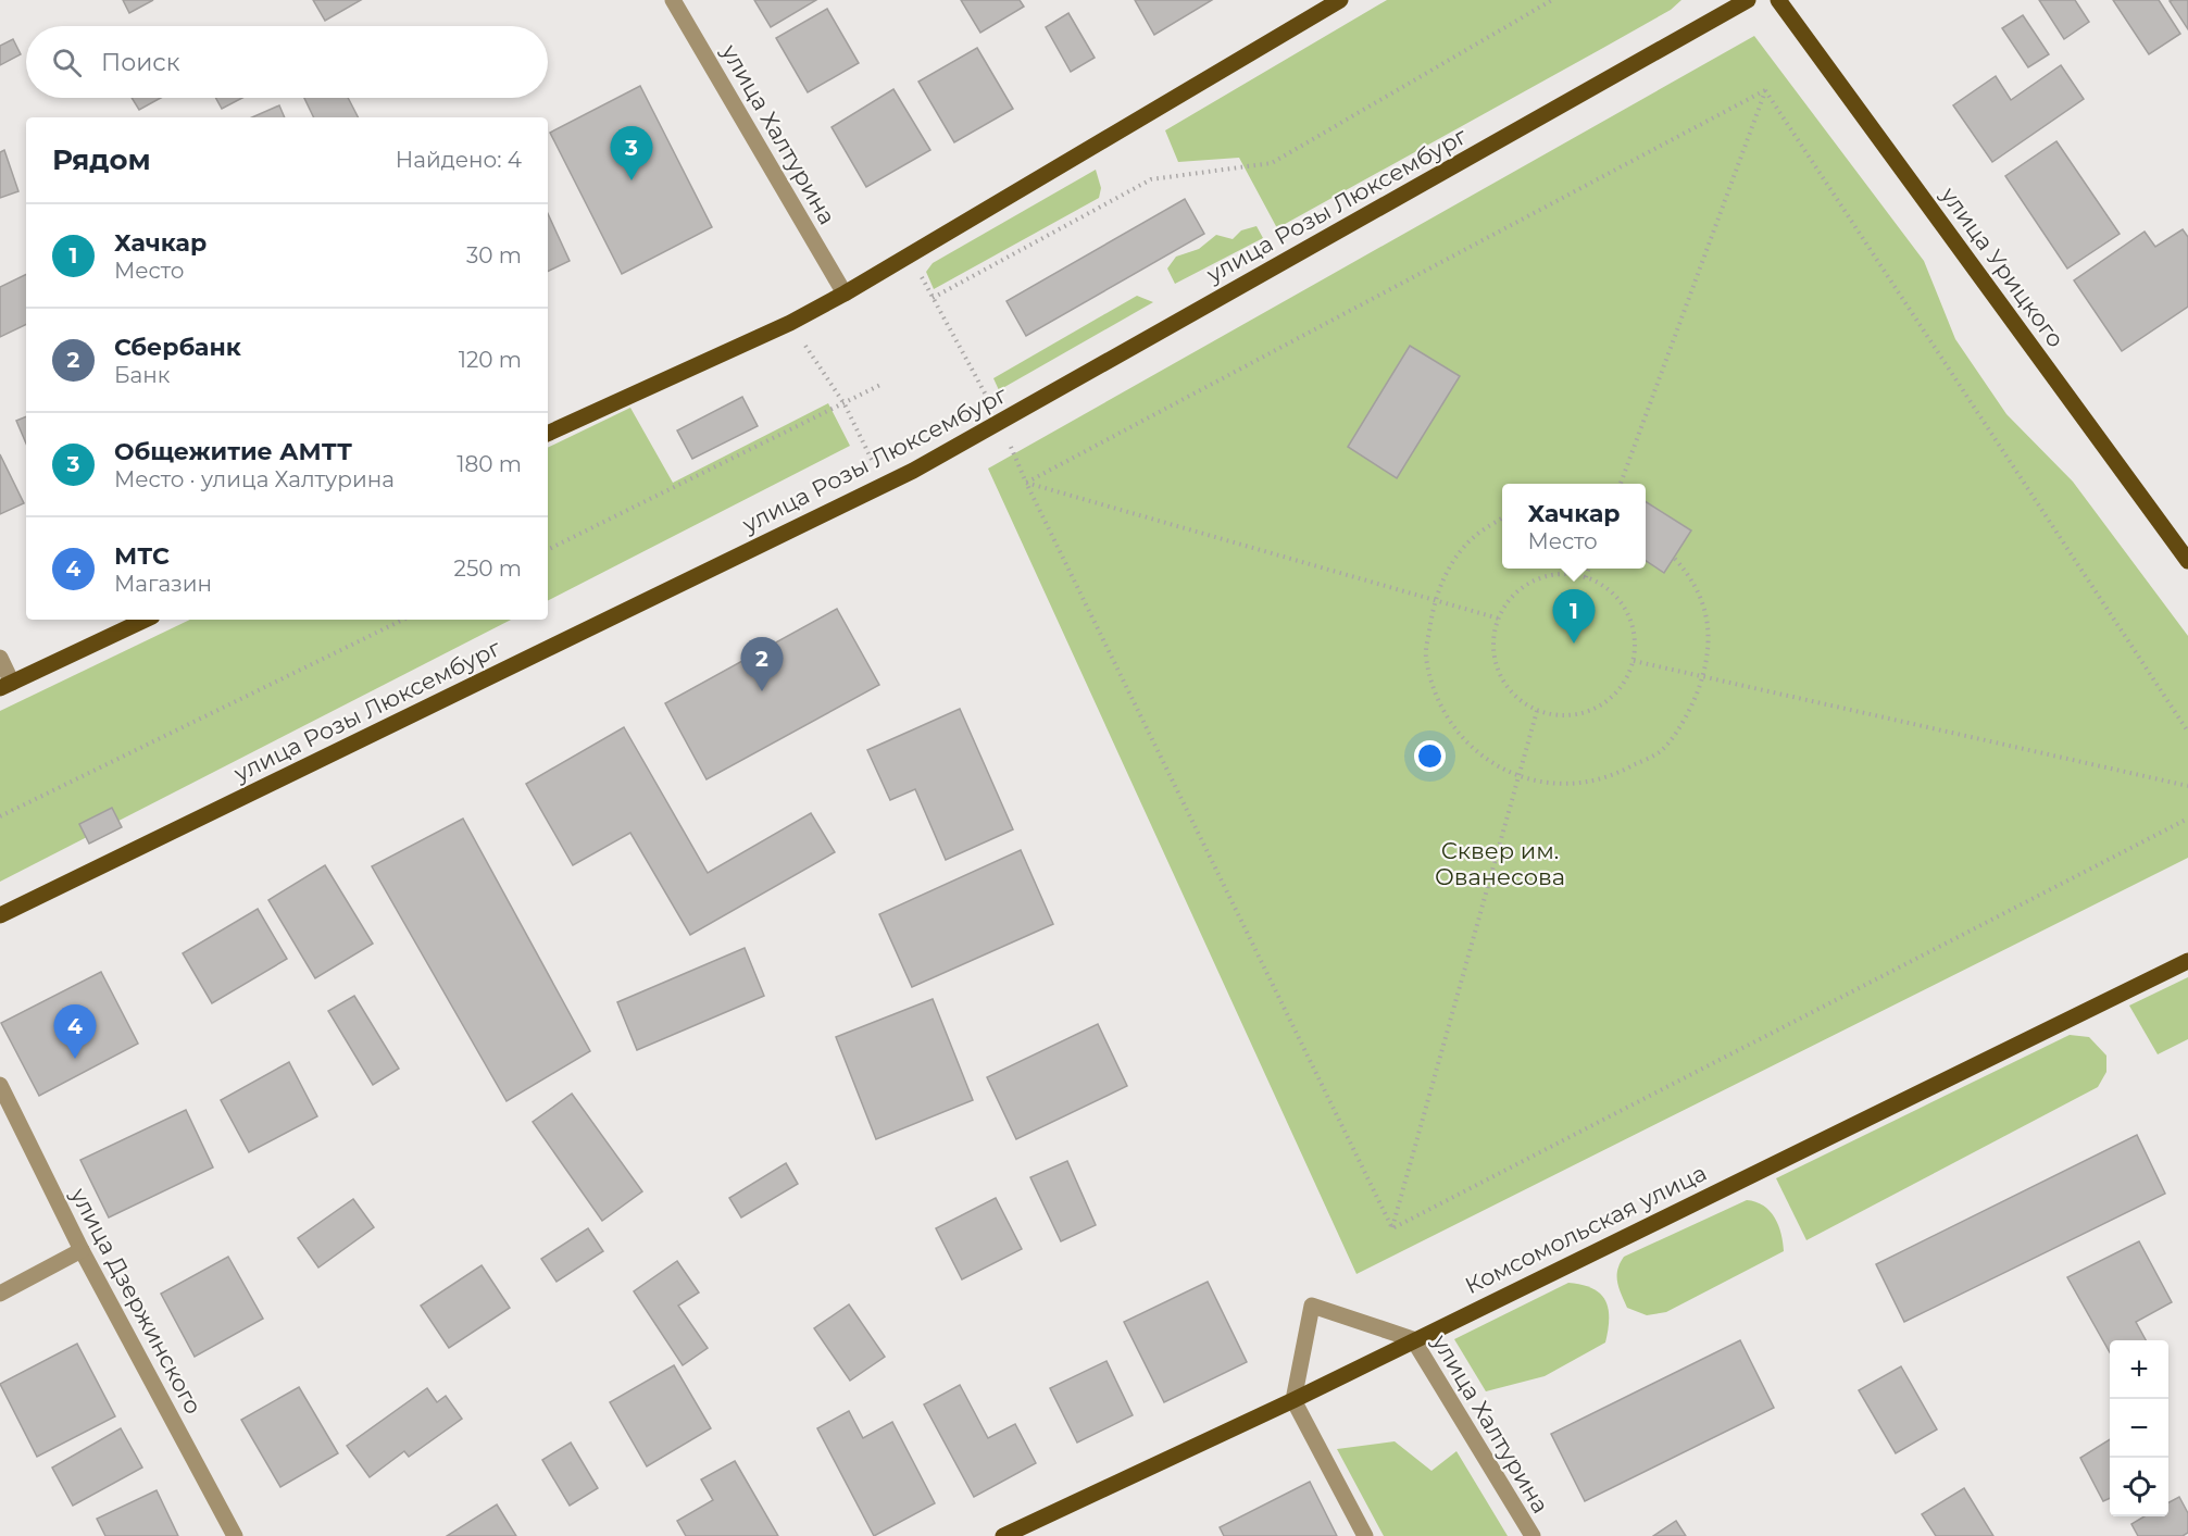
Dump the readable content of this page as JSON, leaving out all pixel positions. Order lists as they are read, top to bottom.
{
  "streets": {
    "main road": ["улица Розы Люксембург", "улица Урицкого", "Комсомольская улица"],
    "street": ["улица Халтурина", "улица Дзержинского"]
  },
  "crossings": [
    ["улица Халтурина", "Комсомольская улица"]
  ],
  "parks": ["Сквер им. Ованесова"],
  "page": {
    "search": "Поиск",
    "heading": ["Рядом", "Найдено: 4"],
    "pins": [
      "3",
      "1",
      "2",
      "4"
    ],
    "list": [
      {
        "mark": "1",
        "name": "Хачкар",
        "note": "Место",
        "value": "30 m"
      },
      {
        "mark": "2",
        "name": "Сбербанк",
        "note": "Банк",
        "value": "120 m"
      },
      {
        "mark": "3",
        "name": "Общежитие АМТТ",
        "note": "Место · улица Халтурина",
        "value": "180 m"
      },
      {
        "mark": "4",
        "name": "МТС",
        "note": "Магазин",
        "value": "250 m"
      }
    ],
    "popup": ["Хачкар", "Место"],
    "map_buttons": ["+", "−"]
  }
}
